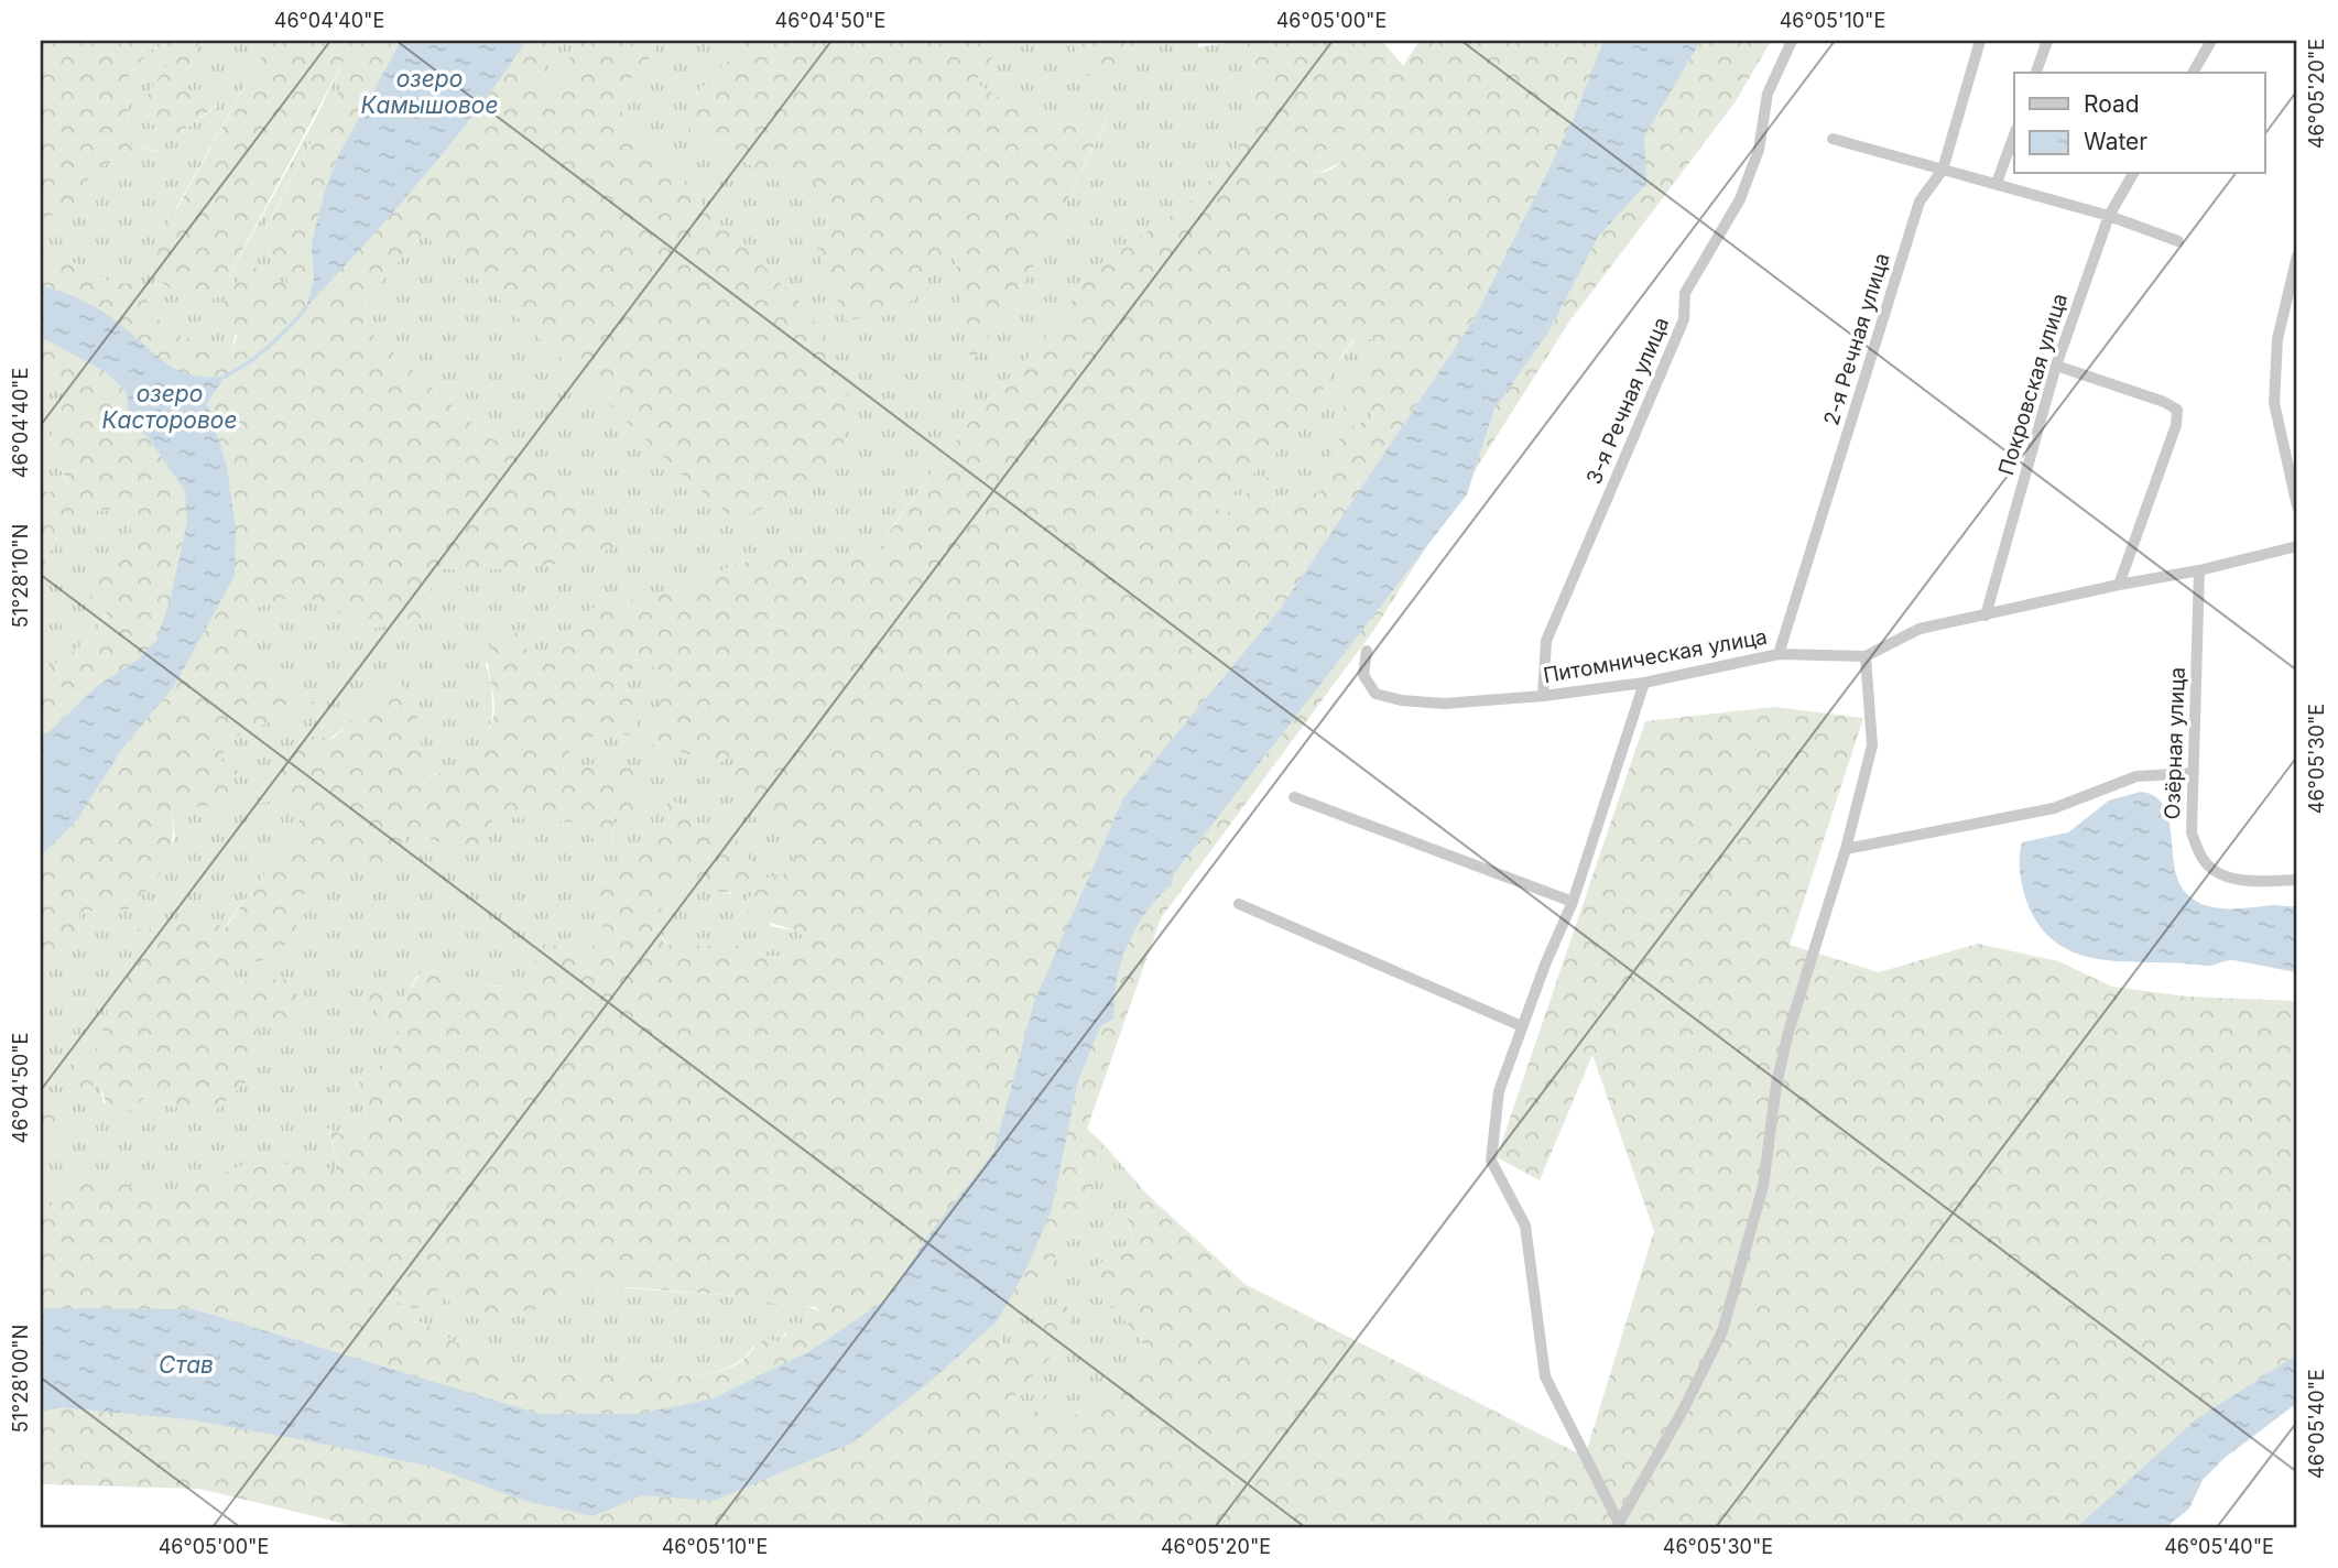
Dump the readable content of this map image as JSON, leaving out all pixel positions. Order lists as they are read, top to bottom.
{
  "streets": {
    "street": [
      "2-я Речная улица",
      "Покровская улица",
      "3-я Речная улица",
      "Питомническая улица",
      "Озёрная улица"
    ]
  },
  "crossings": [
    ["2-я Речная улица", "Питомническая улица"],
    ["Покровская улица", "Питомническая улица"],
    ["3-я Речная улица", "Питомническая улица"],
    ["Питомническая улица", "Озёрная улица"]
  ],
  "water": ["озеро Камышовое", "озеро Касторовое", "Став"],
  "legend": ["Road", "Water"],
  "coordinates": [
    "46°04'40\"E",
    "46°04'50\"E",
    "46°05'00\"E",
    "46°05'10\"E",
    "46°05'20\"E",
    "51°28'10\"N",
    "46°05'30\"E",
    "51°28'00\"N",
    "46°05'40\"E"
  ]
}
